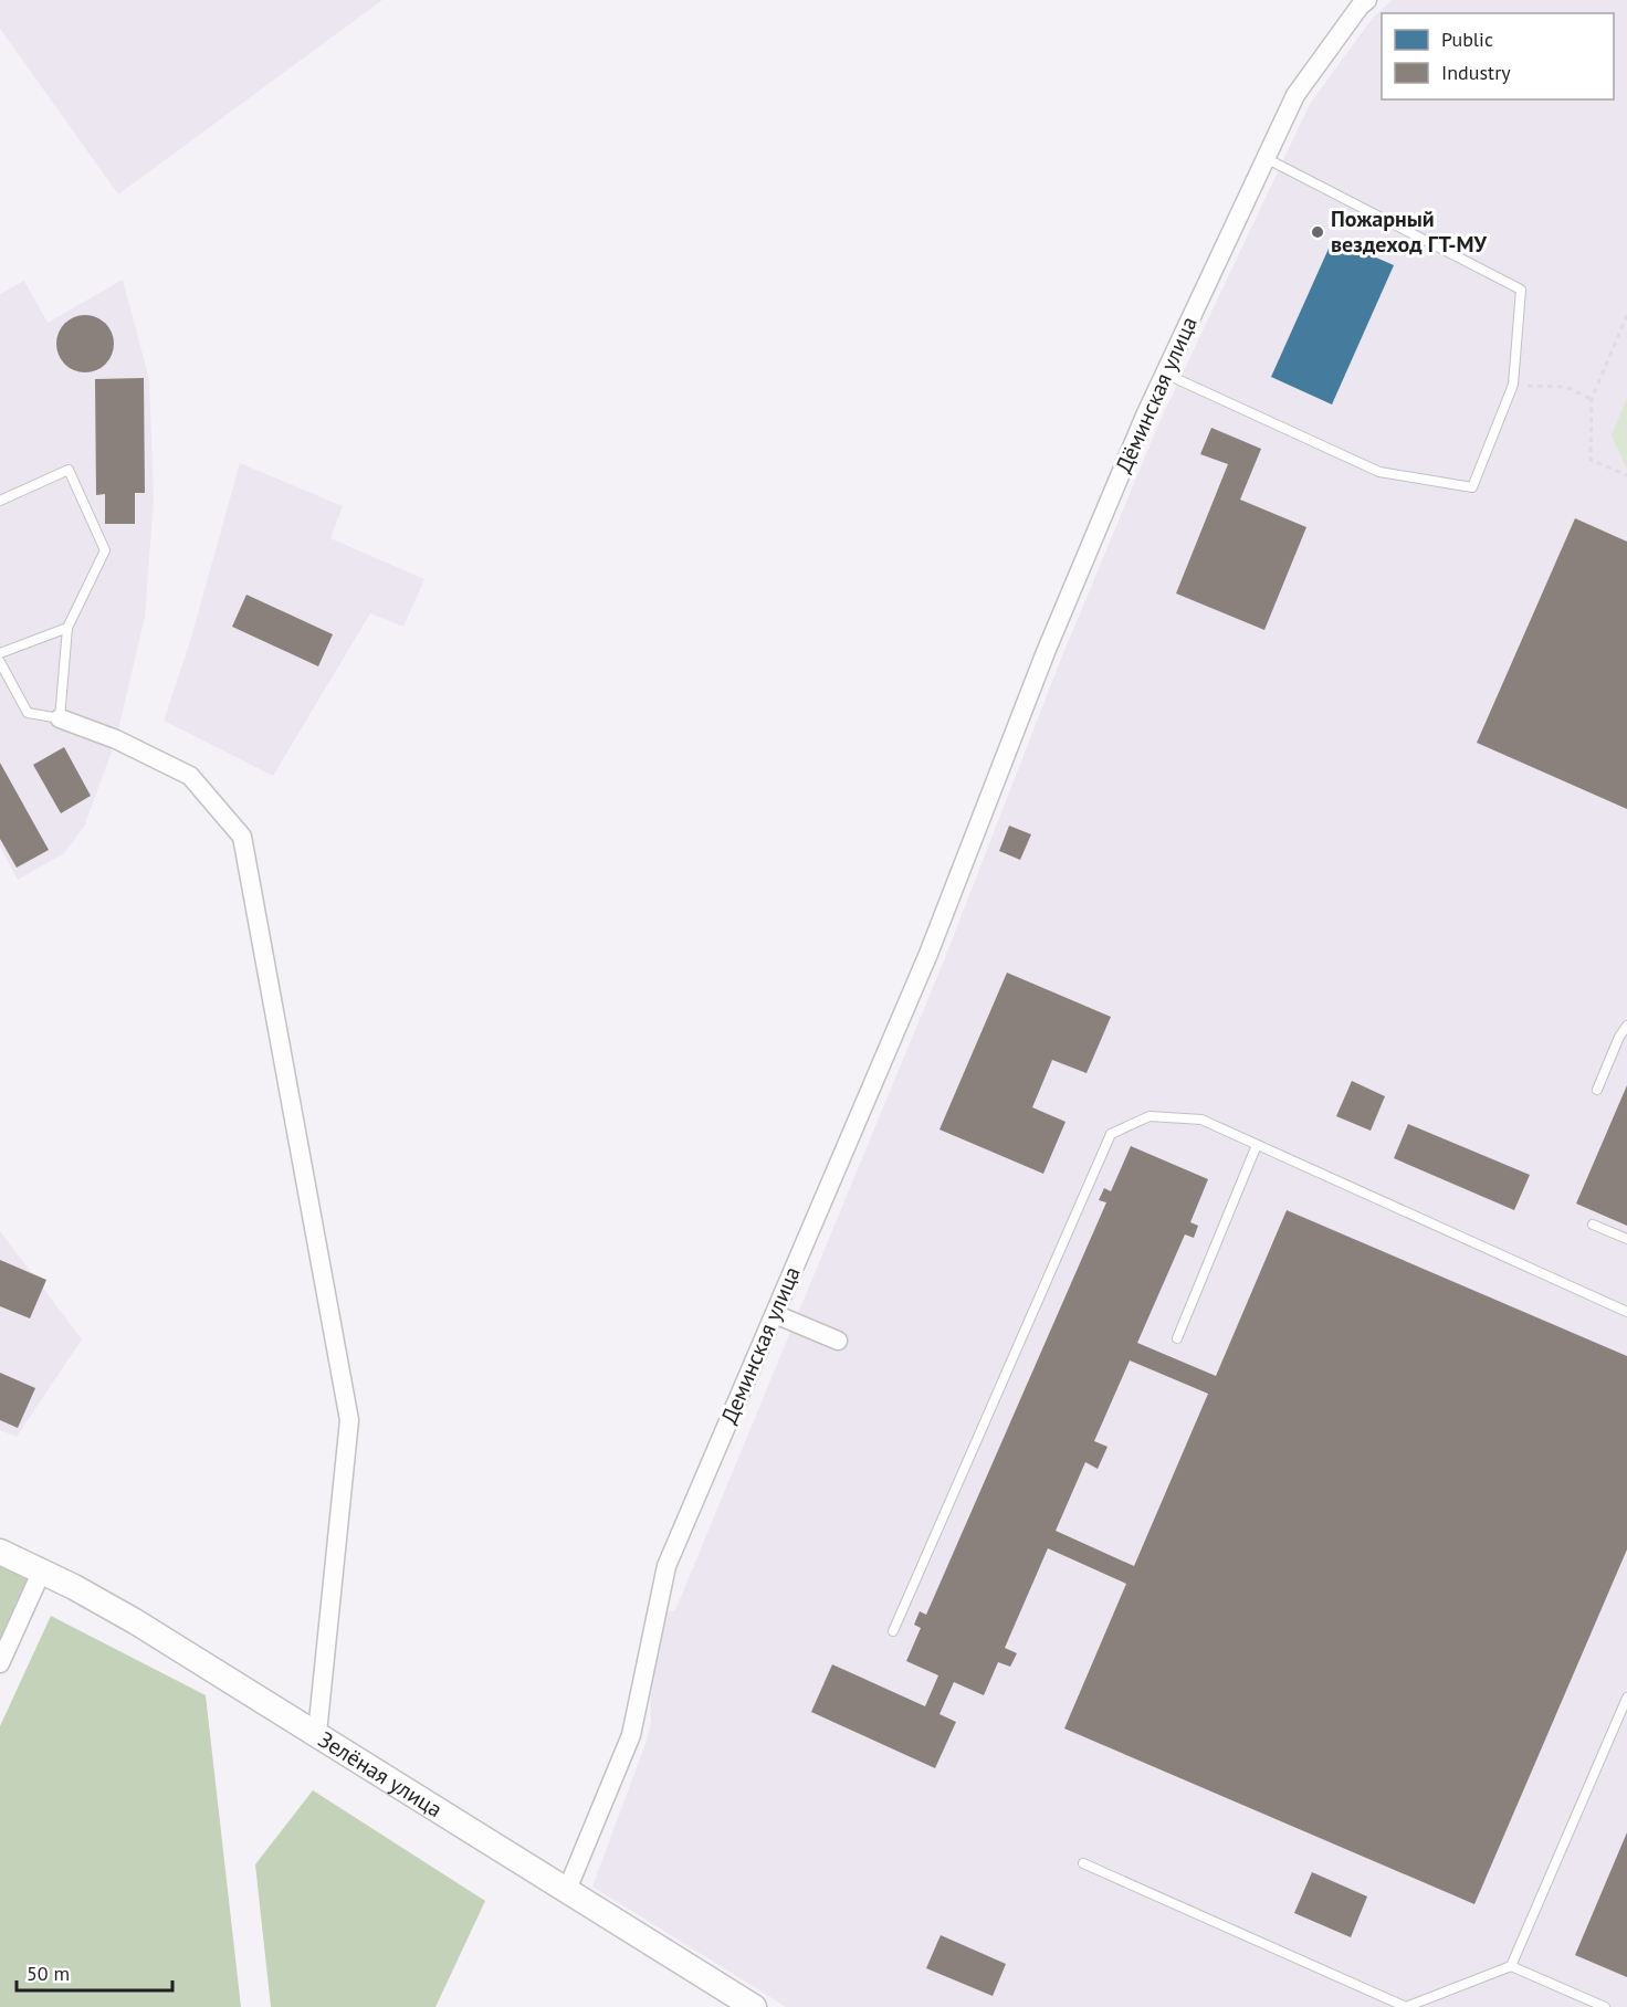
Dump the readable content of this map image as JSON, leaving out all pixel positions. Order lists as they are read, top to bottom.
{
  "streets": {
    "street": ["Дёминская улица", "Деминская улица", "Зелёная улица"]
  },
  "crossings": [
    ["Дёминская улица", "Деминская улица"],
    ["Деминская улица", "Зелёная улица"]
  ],
  "places": ["Пожарный вездеход ГТ-МУ"],
  "legend": ["Public", "Industry"],
  "scale_bar": "50 m"
}
